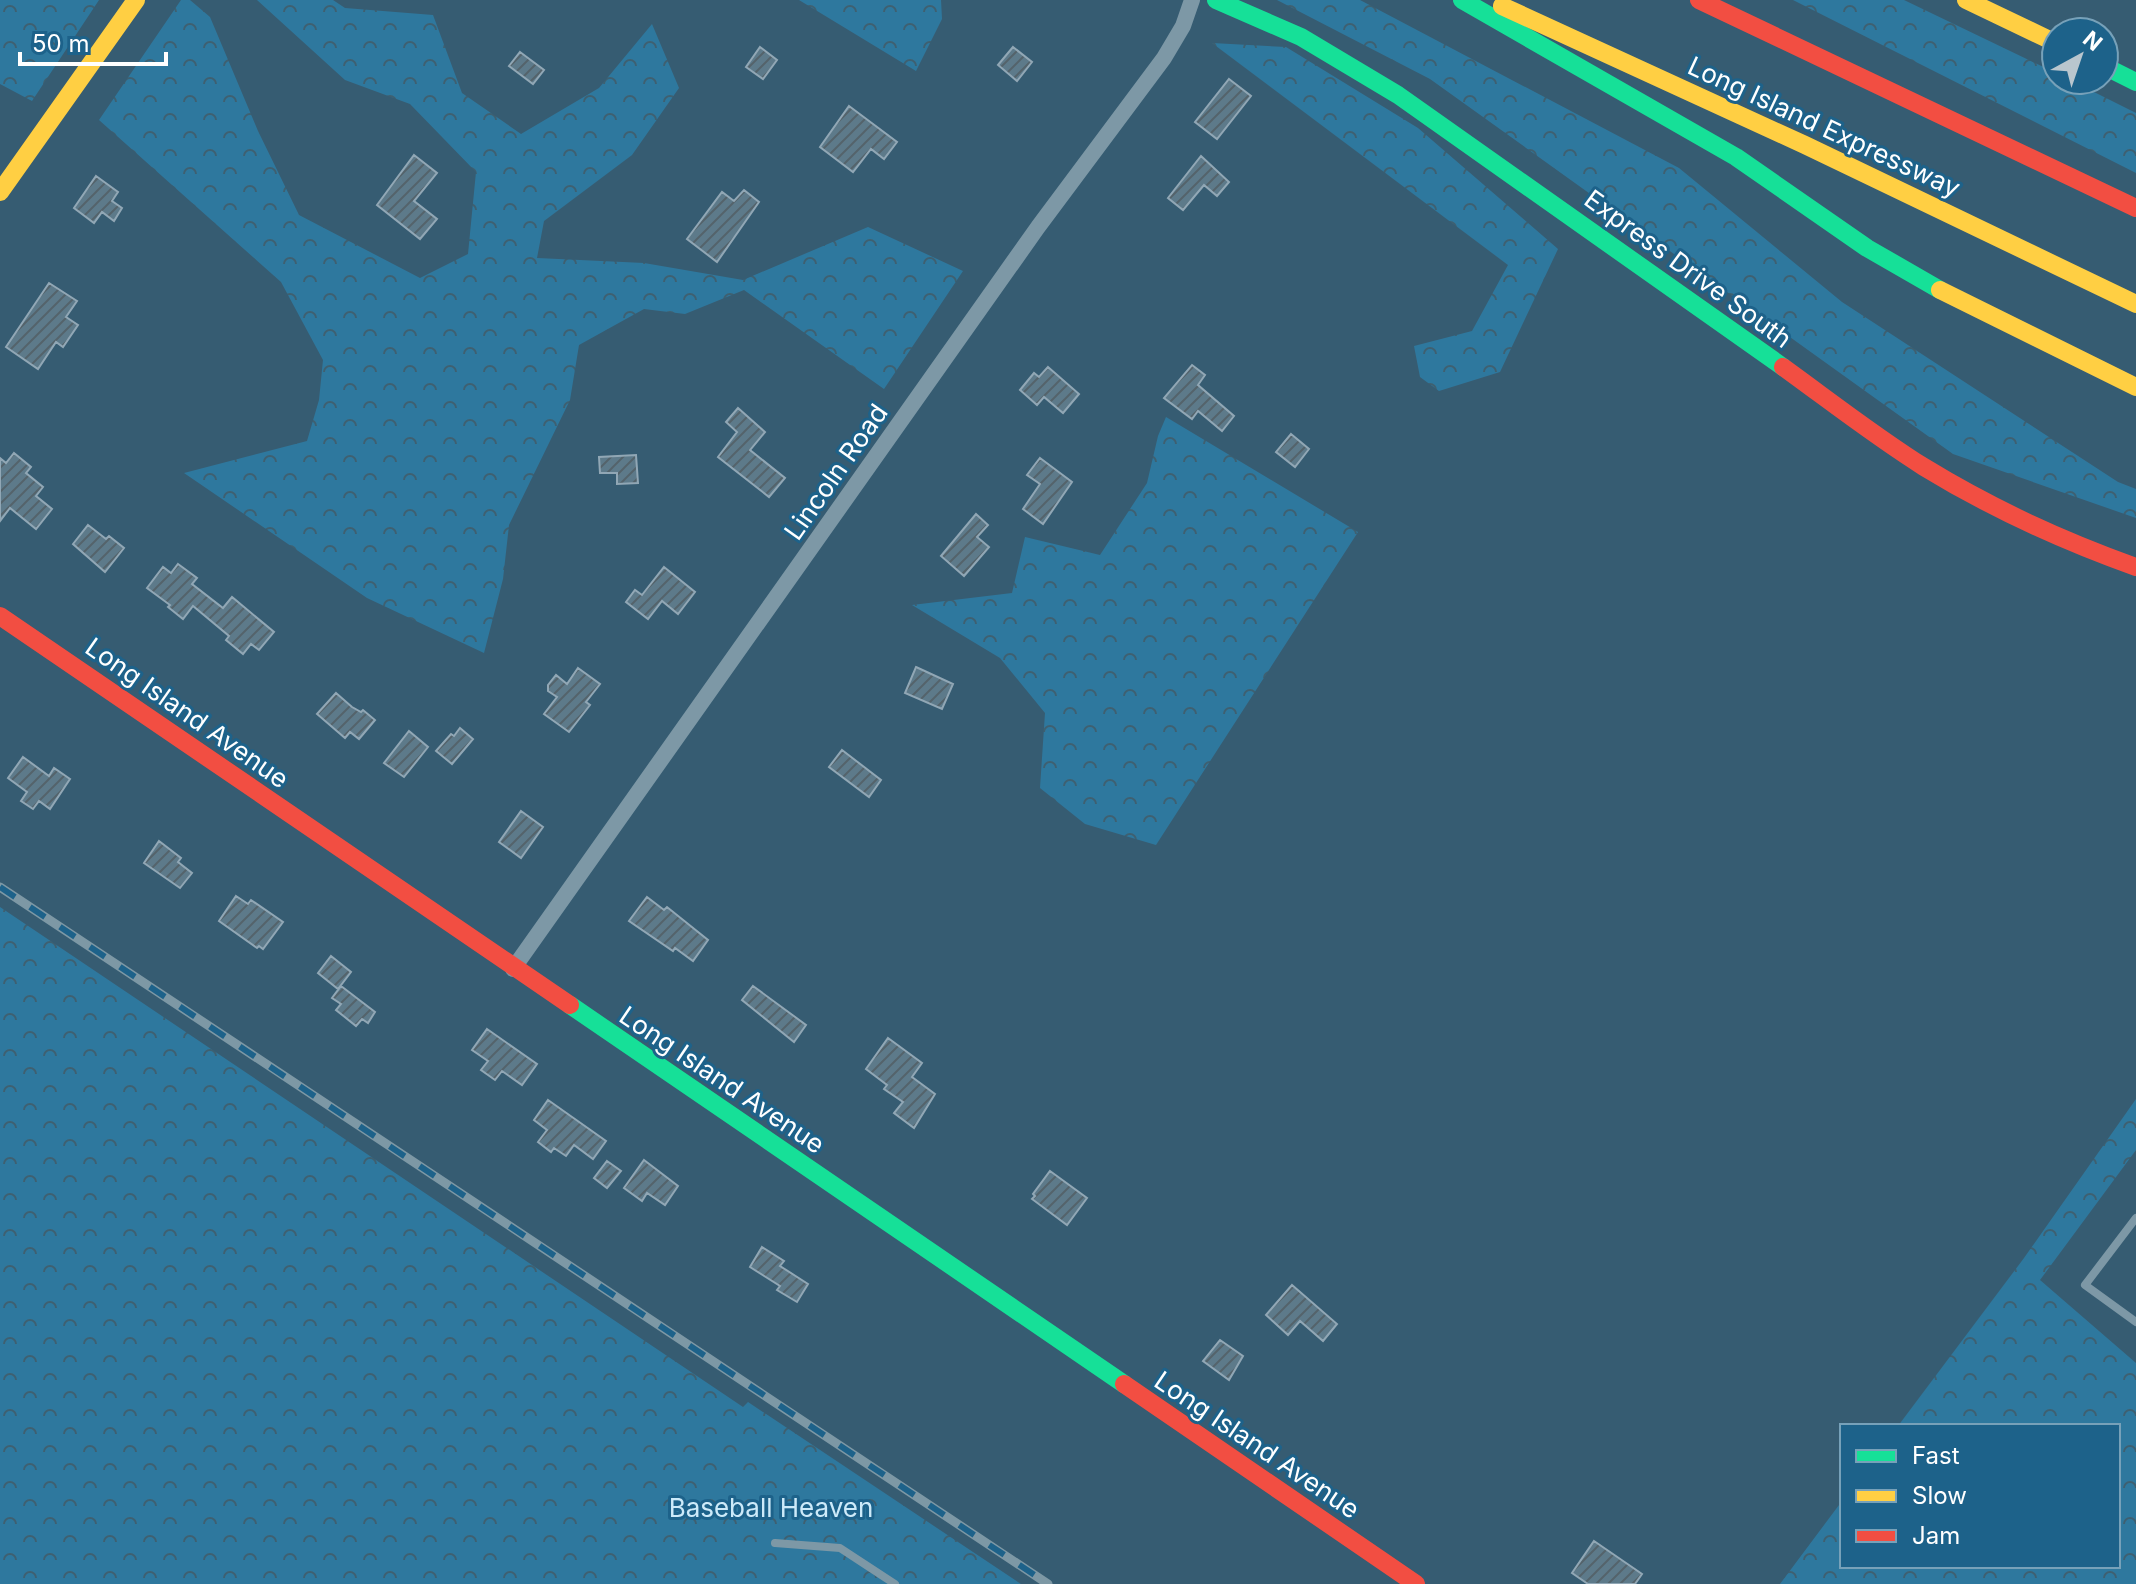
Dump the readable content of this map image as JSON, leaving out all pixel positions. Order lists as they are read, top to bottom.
{
  "streets": {
    "main road": ["Long Island Expressway", "Express Drive South", "Long Island Avenue"],
    "street": ["Lincoln Road"]
  },
  "crossings": [
    ["Lincoln Road", "Long Island Avenue"]
  ],
  "parks": ["Baseball Heaven"],
  "legend": ["Fast", "Slow", "Jam"],
  "scale_bar": "50 m",
  "north": "top right"
}
